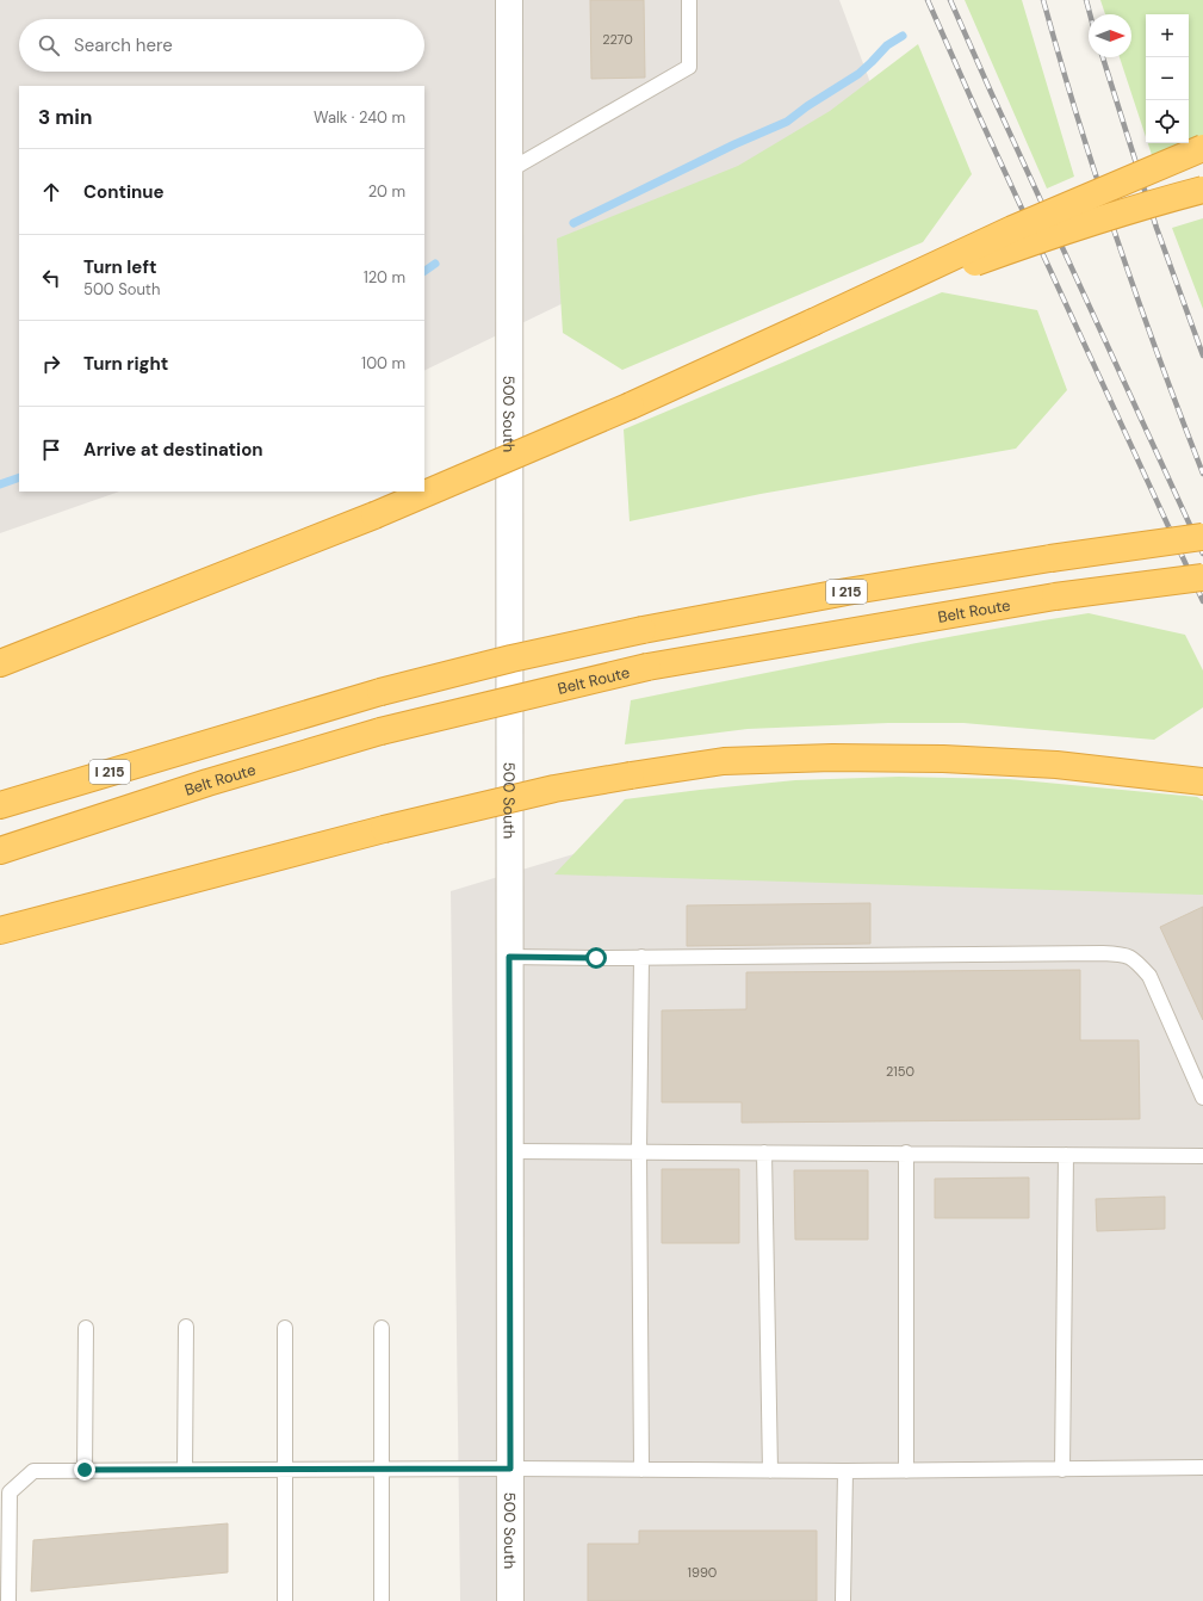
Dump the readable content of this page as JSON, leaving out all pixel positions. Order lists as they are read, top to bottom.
{
  "streets": {
    "highway": ["I 215", "Belt Route"],
    "street": ["500 South"]
  },
  "house_numbers": ["2270", "2150", "1990"],
  "north": "right",
  "page": {
    "map_buttons": ["+", "−"],
    "search": "Search here",
    "heading": ["3 min", "Walk · 240 m"],
    "list": [
      ["Continue", "20 m"],
      ["Turn left", "500 South", "120 m"],
      ["Turn right", "100 m"],
      "Arrive at destination"
    ]
  }
}
